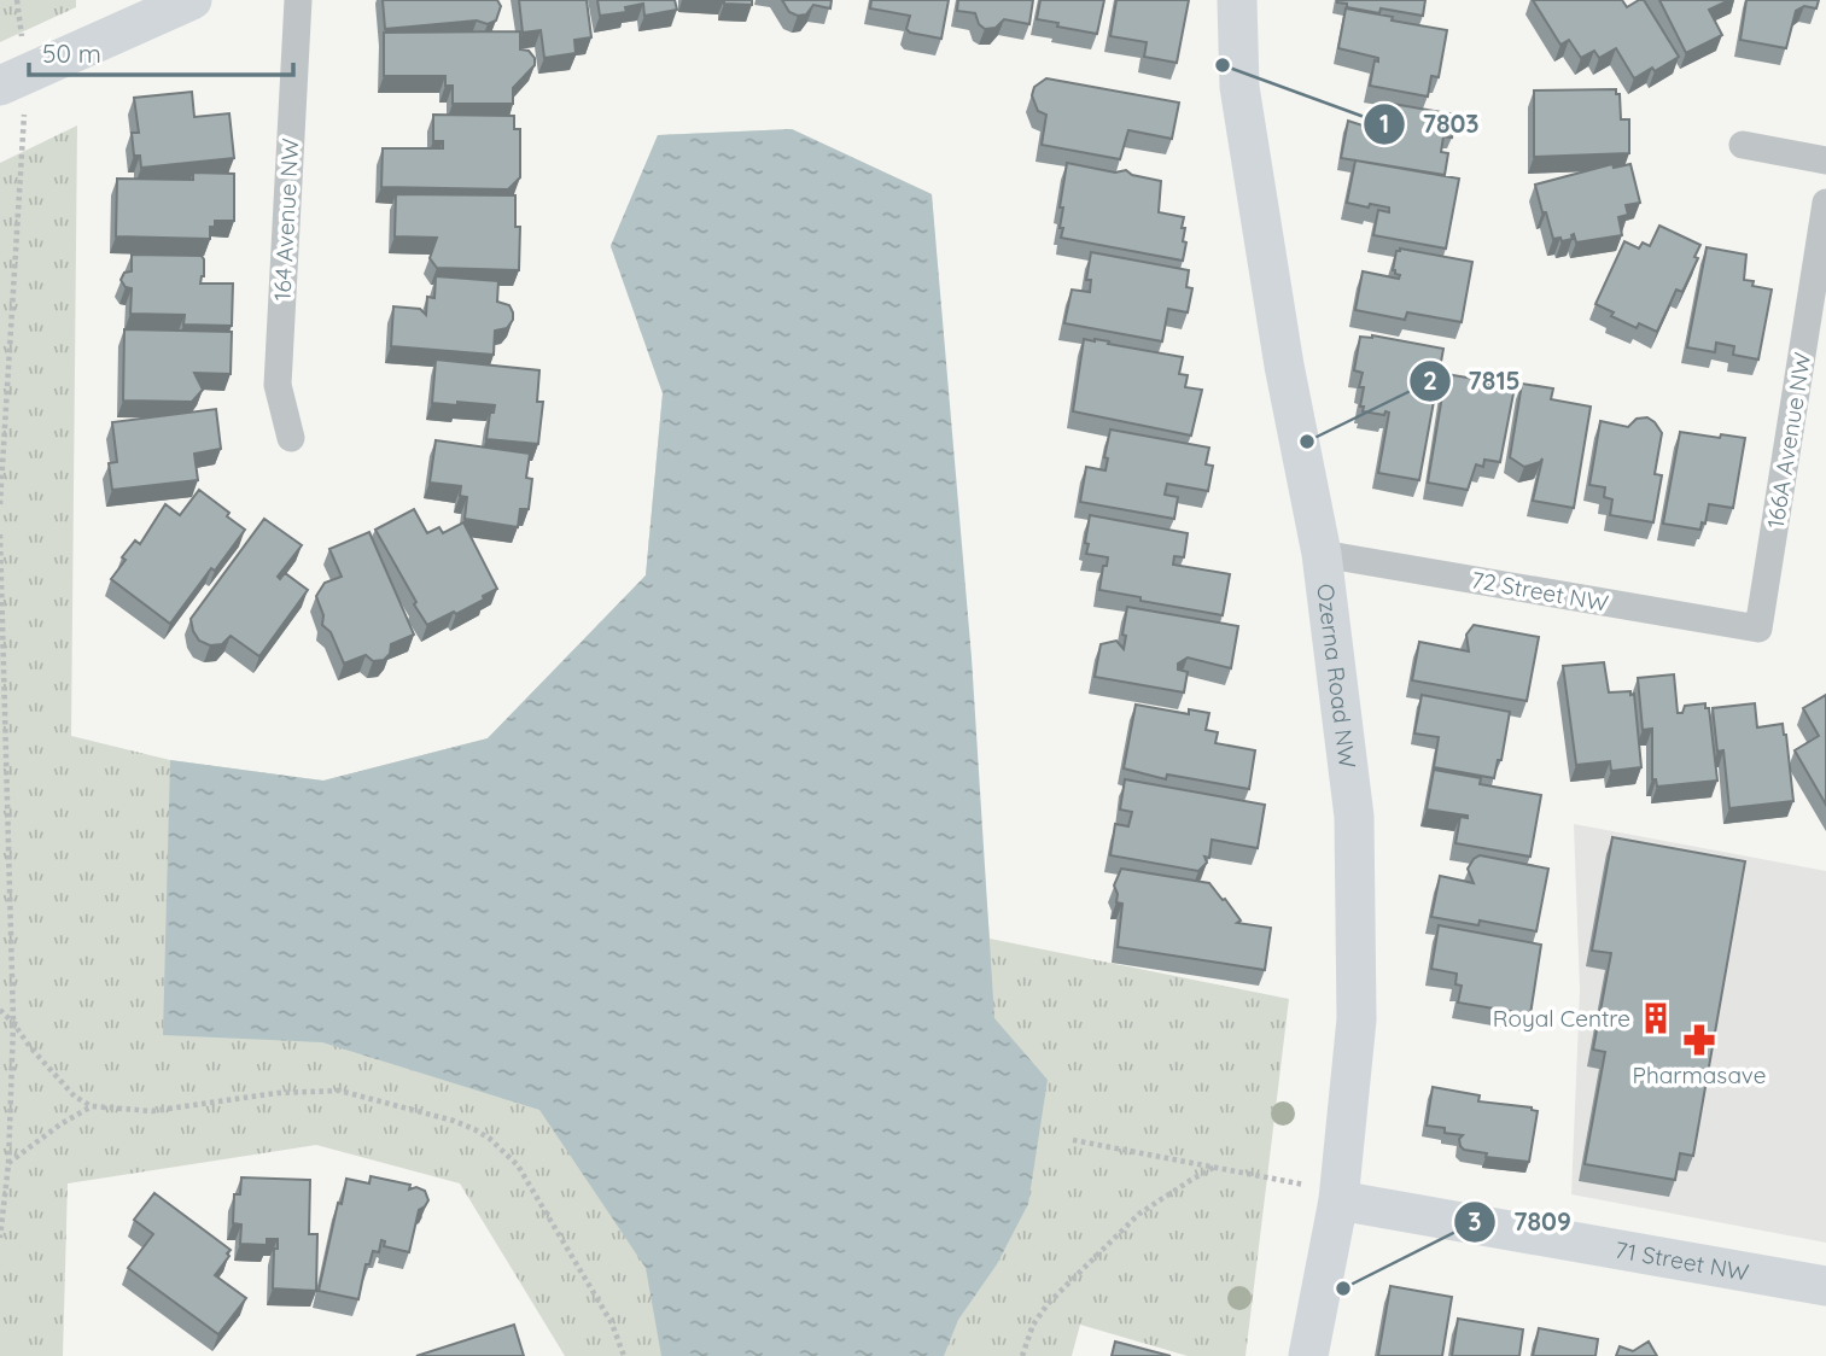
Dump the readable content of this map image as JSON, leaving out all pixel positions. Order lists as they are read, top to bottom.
{
  "streets": {
    "street": [
      "164 Avenue NW",
      "166A Avenue NW",
      "72 Street NW",
      "Ozerna Road NW",
      "71 Street NW"
    ]
  },
  "crossings": [
    ["166A Avenue NW", "72 Street NW"],
    ["72 Street NW", "Ozerna Road NW"],
    ["Ozerna Road NW", "71 Street NW"]
  ],
  "places": {
    "other": ["7803", "7815", "7809"],
    "building": ["Royal Centre"],
    "pharmacy": ["Pharmasave"]
  },
  "scale_bar": "50 m"
}
